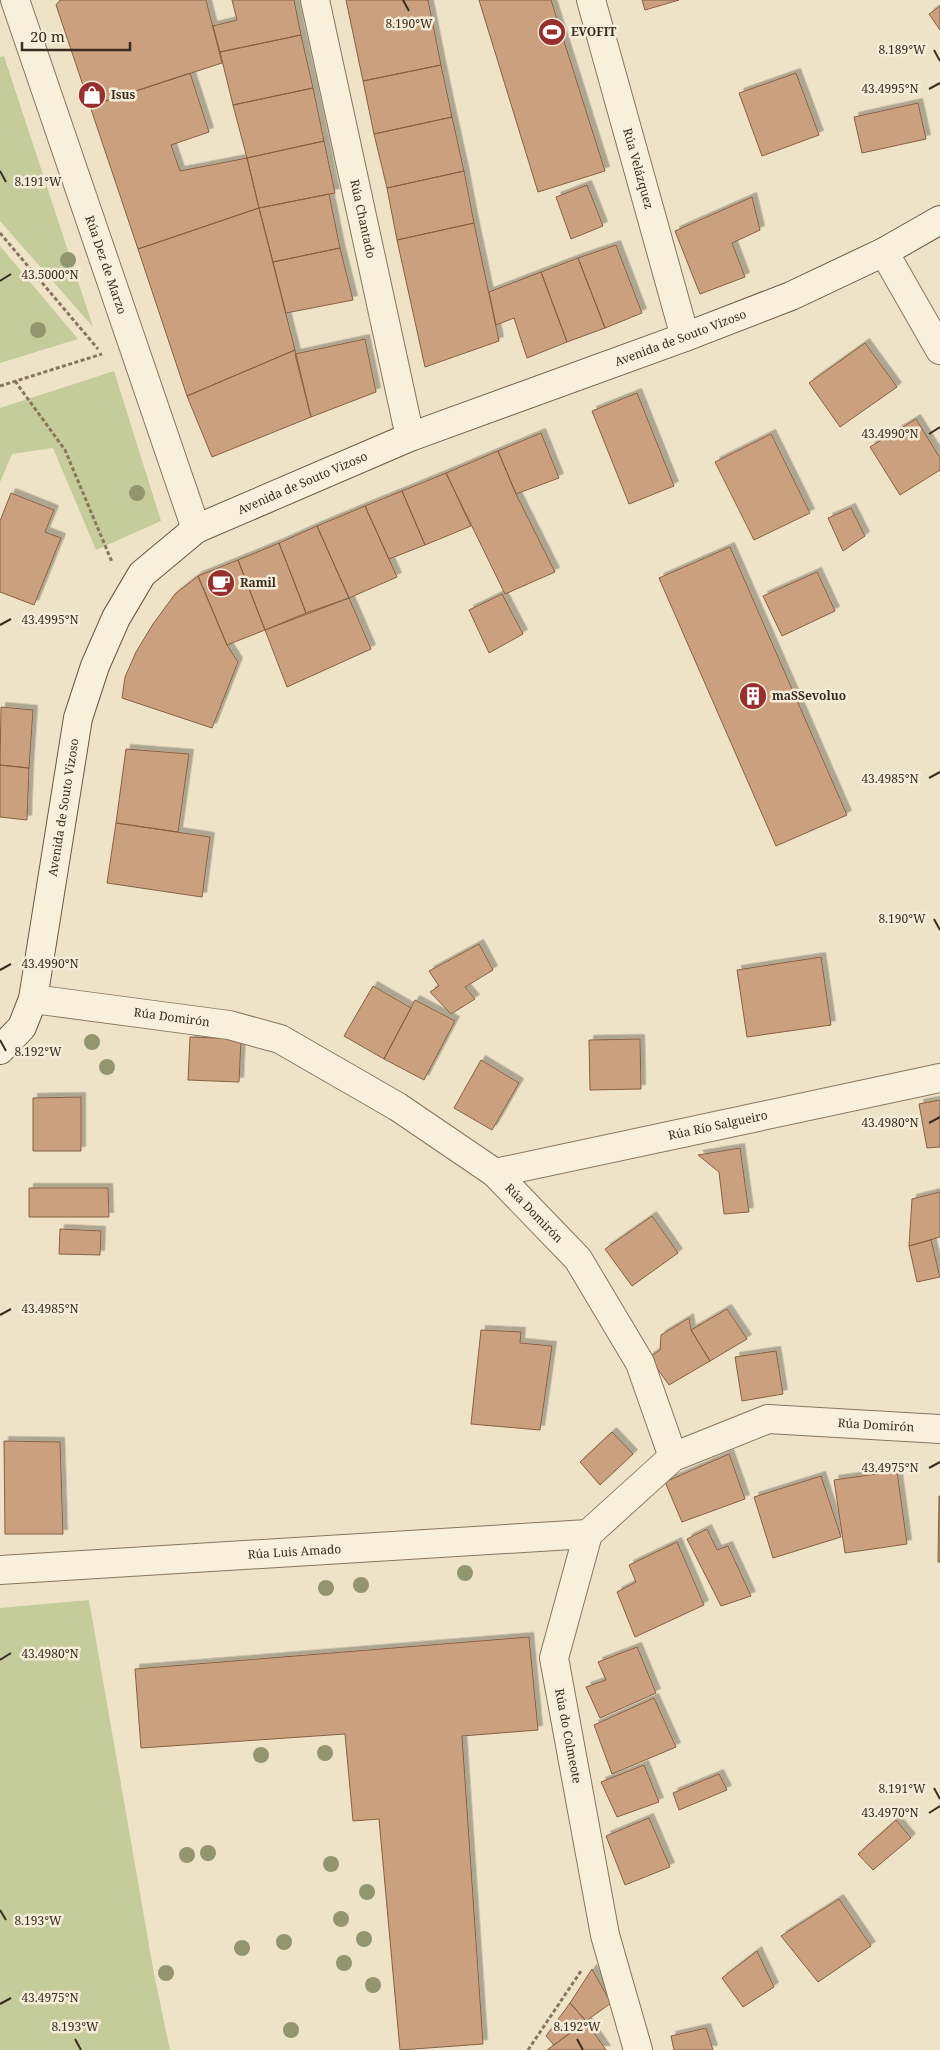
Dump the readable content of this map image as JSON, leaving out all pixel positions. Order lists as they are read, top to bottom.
{
  "streets": {
    "street": [
      "Rúa Velázquez",
      "Rúa Chantado",
      "Rúa Dez de Marzo",
      "Avenida de Souto Vizoso",
      "Rúa Domirón",
      "Rúa Río Salgueiro",
      "Rúa Luis Amado",
      "Rúa do Colmeote"
    ]
  },
  "crossings": [
    ["Rúa Velázquez", "Avenida de Souto Vizoso"],
    ["Rúa Chantado", "Avenida de Souto Vizoso"],
    ["Rúa Dez de Marzo", "Avenida de Souto Vizoso"],
    ["Avenida de Souto Vizoso", "Rúa Domirón"],
    ["Rúa Domirón", "Rúa Río Salgueiro"],
    ["Rúa Luis Amado", "Rúa do Colmeote"]
  ],
  "places": {
    "sports": ["EVOFIT"],
    "shop": ["Isus"],
    "cafe": ["Ramil"],
    "building": ["maSSevoluo"]
  },
  "scale_bar": "20 m",
  "coordinates": [
    "8.190°W",
    "8.189°W",
    "43.4995°N",
    "8.191°W",
    "43.5000°N",
    "43.4990°N",
    "43.4985°N",
    "8.192°W",
    "43.4980°N",
    "43.4975°N",
    "43.4970°N",
    "8.193°W"
  ]
}
